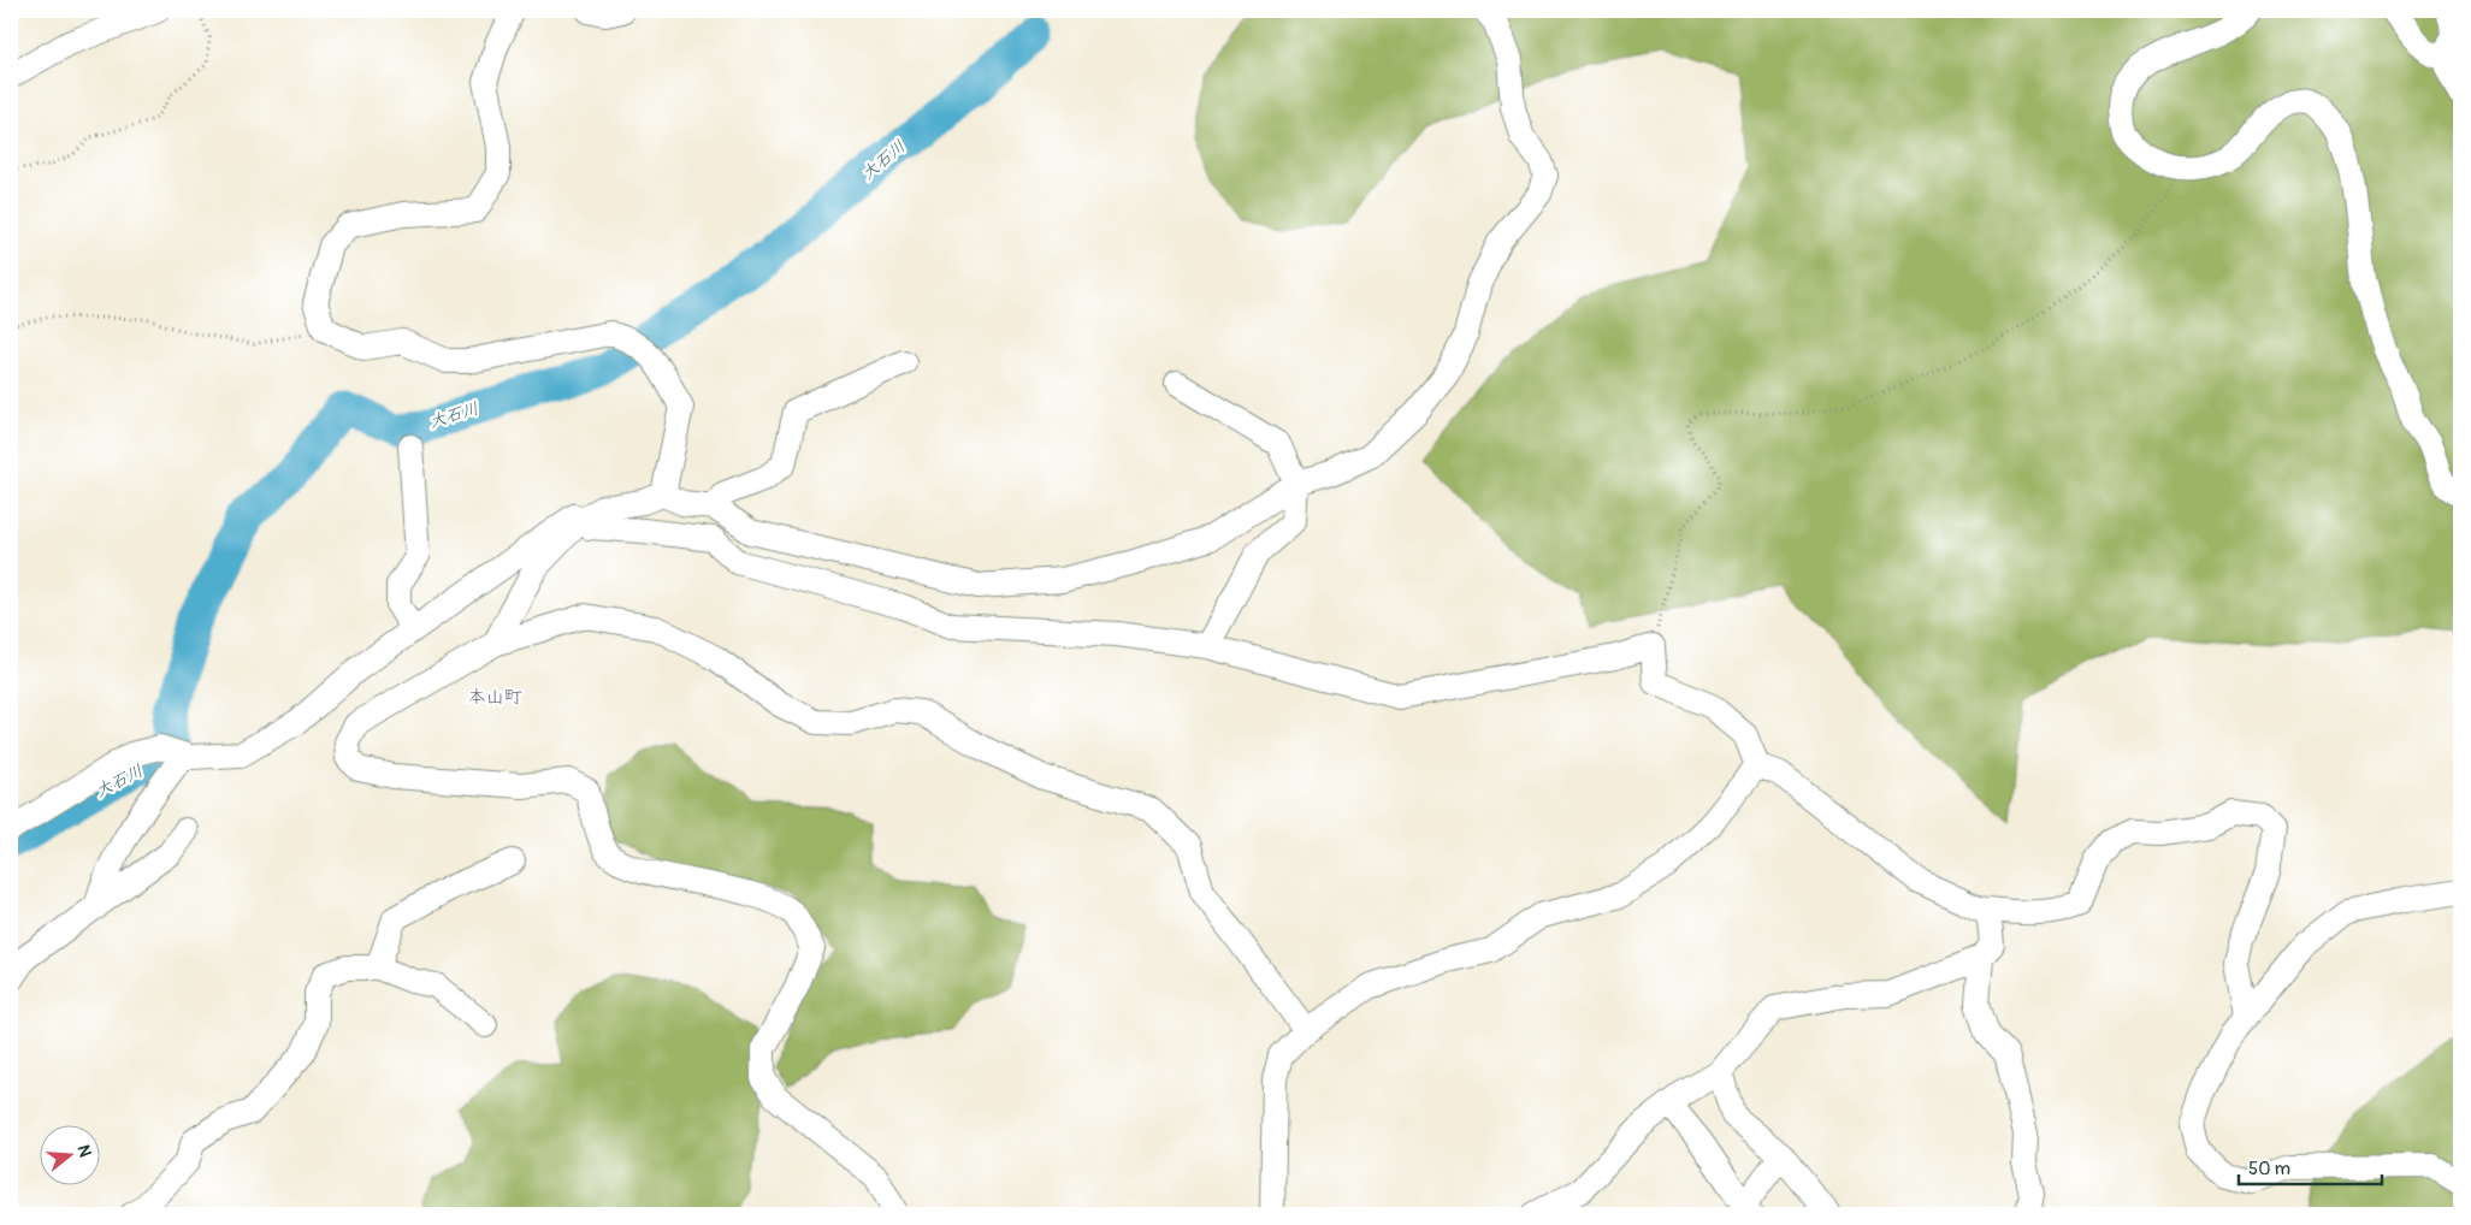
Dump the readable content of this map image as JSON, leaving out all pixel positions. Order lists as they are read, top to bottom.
{
  "districts": ["本山町"],
  "water": ["大石川"],
  "scale_bar": "50 m",
  "north": "right"
}
